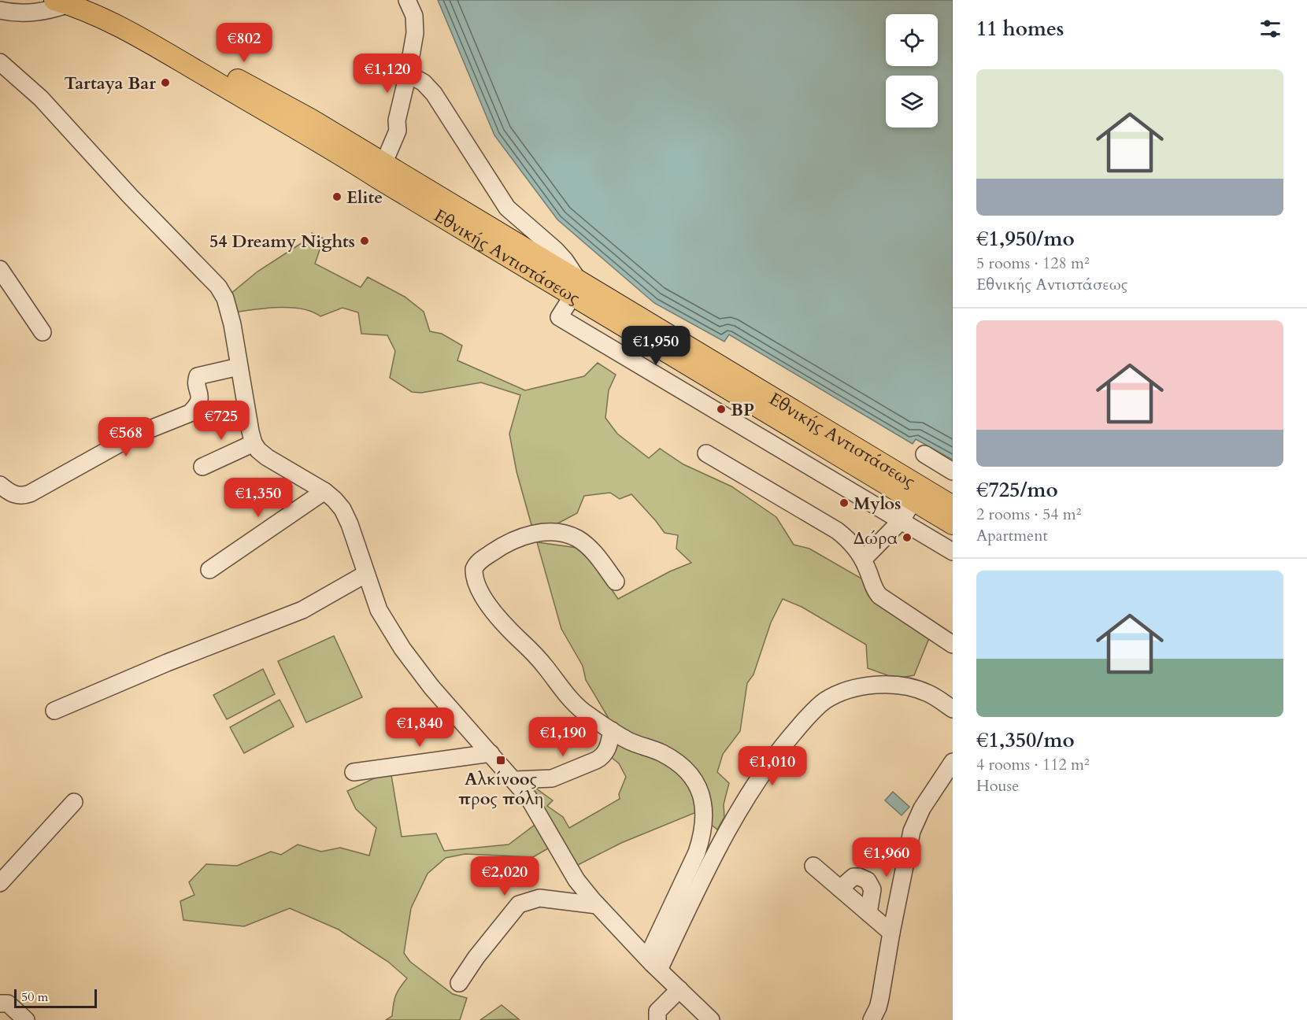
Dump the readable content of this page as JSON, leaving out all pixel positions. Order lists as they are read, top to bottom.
{
  "streets": {
    "main road": ["Εθνικής Αντιστάσεως"]
  },
  "places": {
    "other": [
      "Tartaya Bar",
      "Elite",
      "54 Dreamy Nights",
      "BP",
      "Mylos",
      "Δώρα"
    ],
    "transit": ["Αλκίνοος προς πόλη"]
  },
  "scale_bar": "50 m",
  "page": {
    "heading": "11 homes",
    "price": [
      "€802",
      "€1,120",
      "€1,950",
      "€725",
      "€568",
      "€1,350",
      "€1,840",
      "€1,190",
      "€1,010",
      "€1,960",
      "€2,020"
    ],
    "list": [
      {
        "name": "€1,950/mo",
        "note": "5 rooms · 128 m² · Εθνικής Αντιστάσεως"
      },
      {
        "name": "€725/mo",
        "note": "2 rooms · 54 m² · Apartment"
      },
      {
        "name": "€1,350/mo",
        "note": "4 rooms · 112 m² · House"
      }
    ],
    "scale": "50 m"
  }
}
